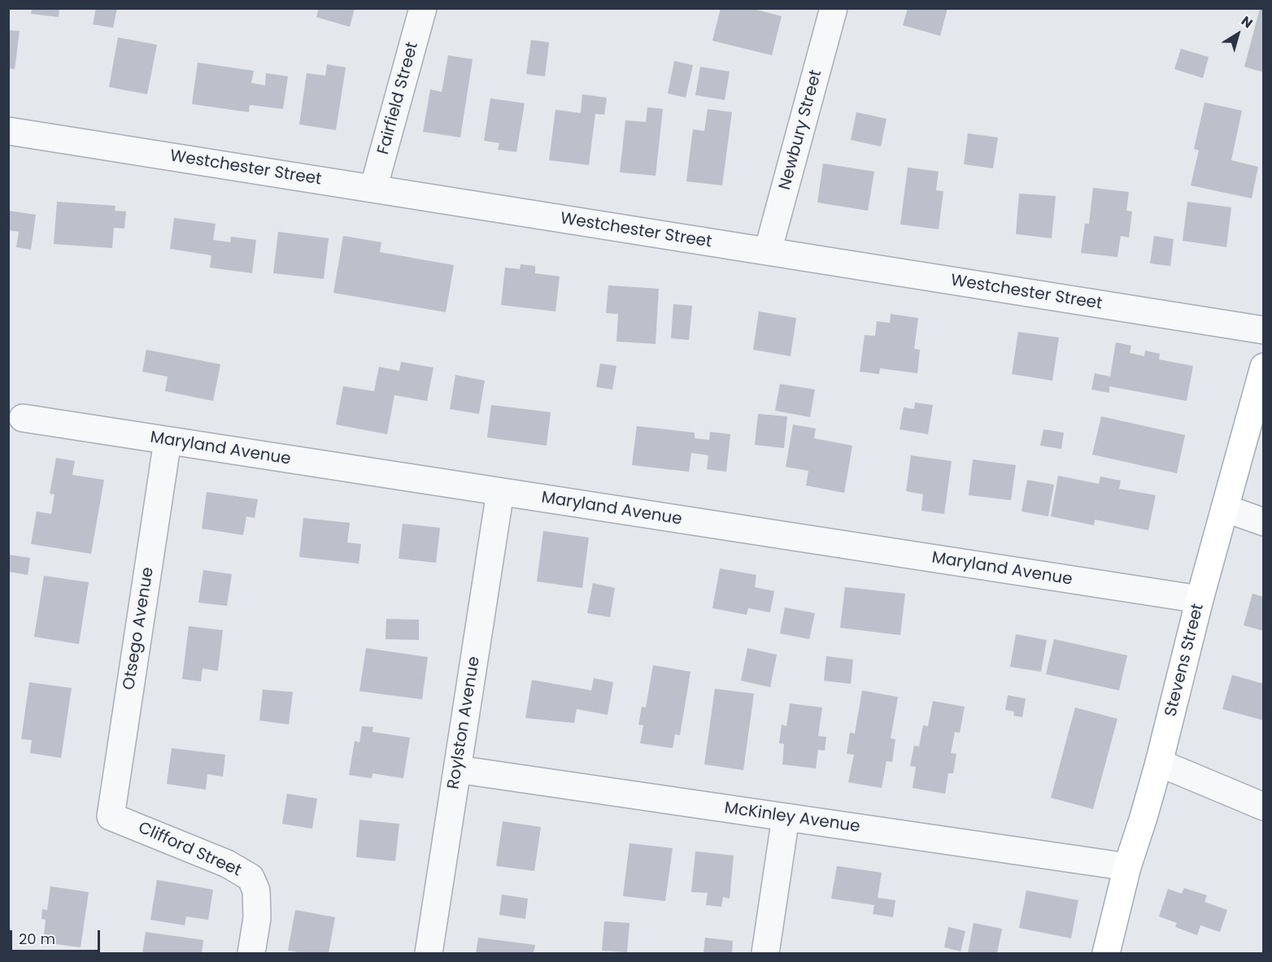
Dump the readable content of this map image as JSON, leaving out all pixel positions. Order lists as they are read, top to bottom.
{
  "streets": {
    "main road": ["Stevens Street"],
    "street": [
      "Fairfield Street",
      "Newbury Street",
      "Westchester Street",
      "Maryland Avenue",
      "Otsego Avenue",
      "Roylston Avenue",
      "McKinley Avenue",
      "Clifford Street"
    ]
  },
  "crossings": [
    ["Fairfield Street", "Westchester Street"],
    ["Newbury Street", "Westchester Street"],
    ["Maryland Avenue", "Otsego Avenue"],
    ["Maryland Avenue", "Stevens Street"],
    ["Maryland Avenue", "Roylston Avenue"],
    ["Otsego Avenue", "Clifford Street"],
    ["Stevens Street", "McKinley Avenue"],
    ["Roylston Avenue", "McKinley Avenue"]
  ],
  "scale_bar": "20 m",
  "north": "top right"
}
